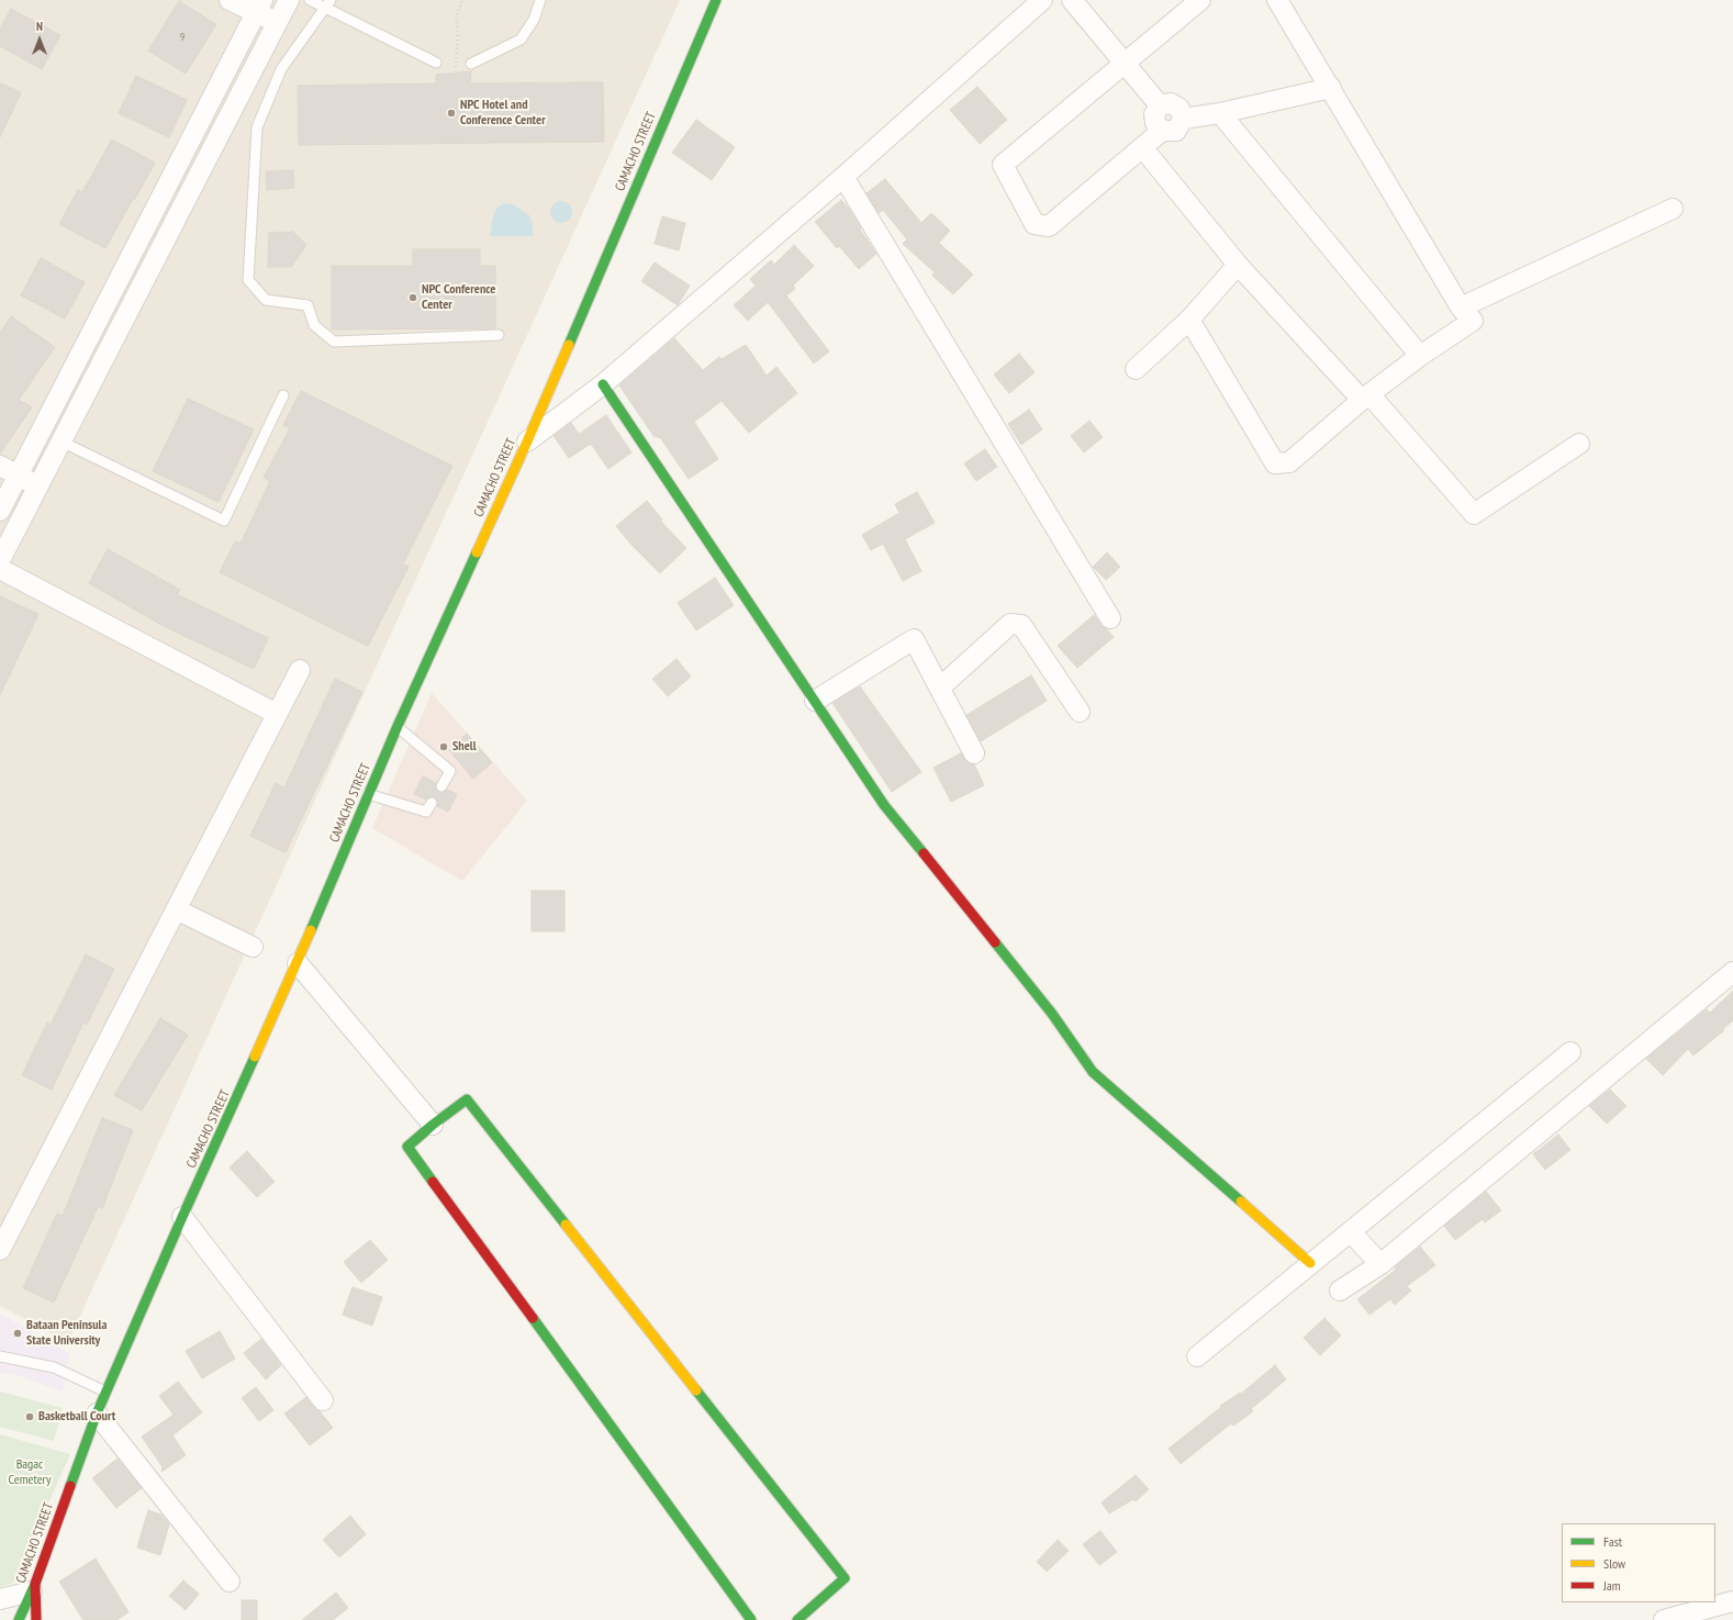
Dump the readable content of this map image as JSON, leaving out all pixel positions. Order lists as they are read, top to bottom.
{
  "streets": {
    "street": ["CAMACHO STREET"]
  },
  "parks": ["Bagac Cemetery"],
  "places": [
    "NPC Hotel and Conference Center",
    "NPC Conference Center",
    "Shell",
    "Bataan Peninsula State University",
    "Basketball Court"
  ],
  "house_numbers": ["9"],
  "legend": ["Fast", "Slow", "Jam"],
  "north": "top"
}
